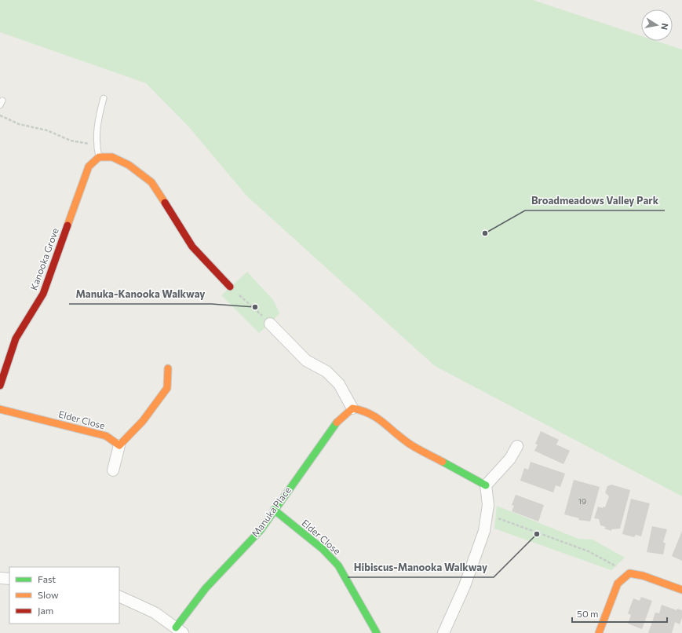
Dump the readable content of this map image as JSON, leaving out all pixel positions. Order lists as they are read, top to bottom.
{
  "streets": {
    "street": ["Kanooka Grove", "Elder Close", "Manuka Place"]
  },
  "crossings": [
    ["Elder Close", "Manuka Place"]
  ],
  "places": ["Broadmeadows Valley Park", "Manuka-Kanooka Walkway", "Hibiscus-Manooka Walkway"],
  "house_numbers": ["19"],
  "legend": ["Fast", "Slow", "Jam"],
  "scale_bar": "50 m",
  "north": "right"
}
